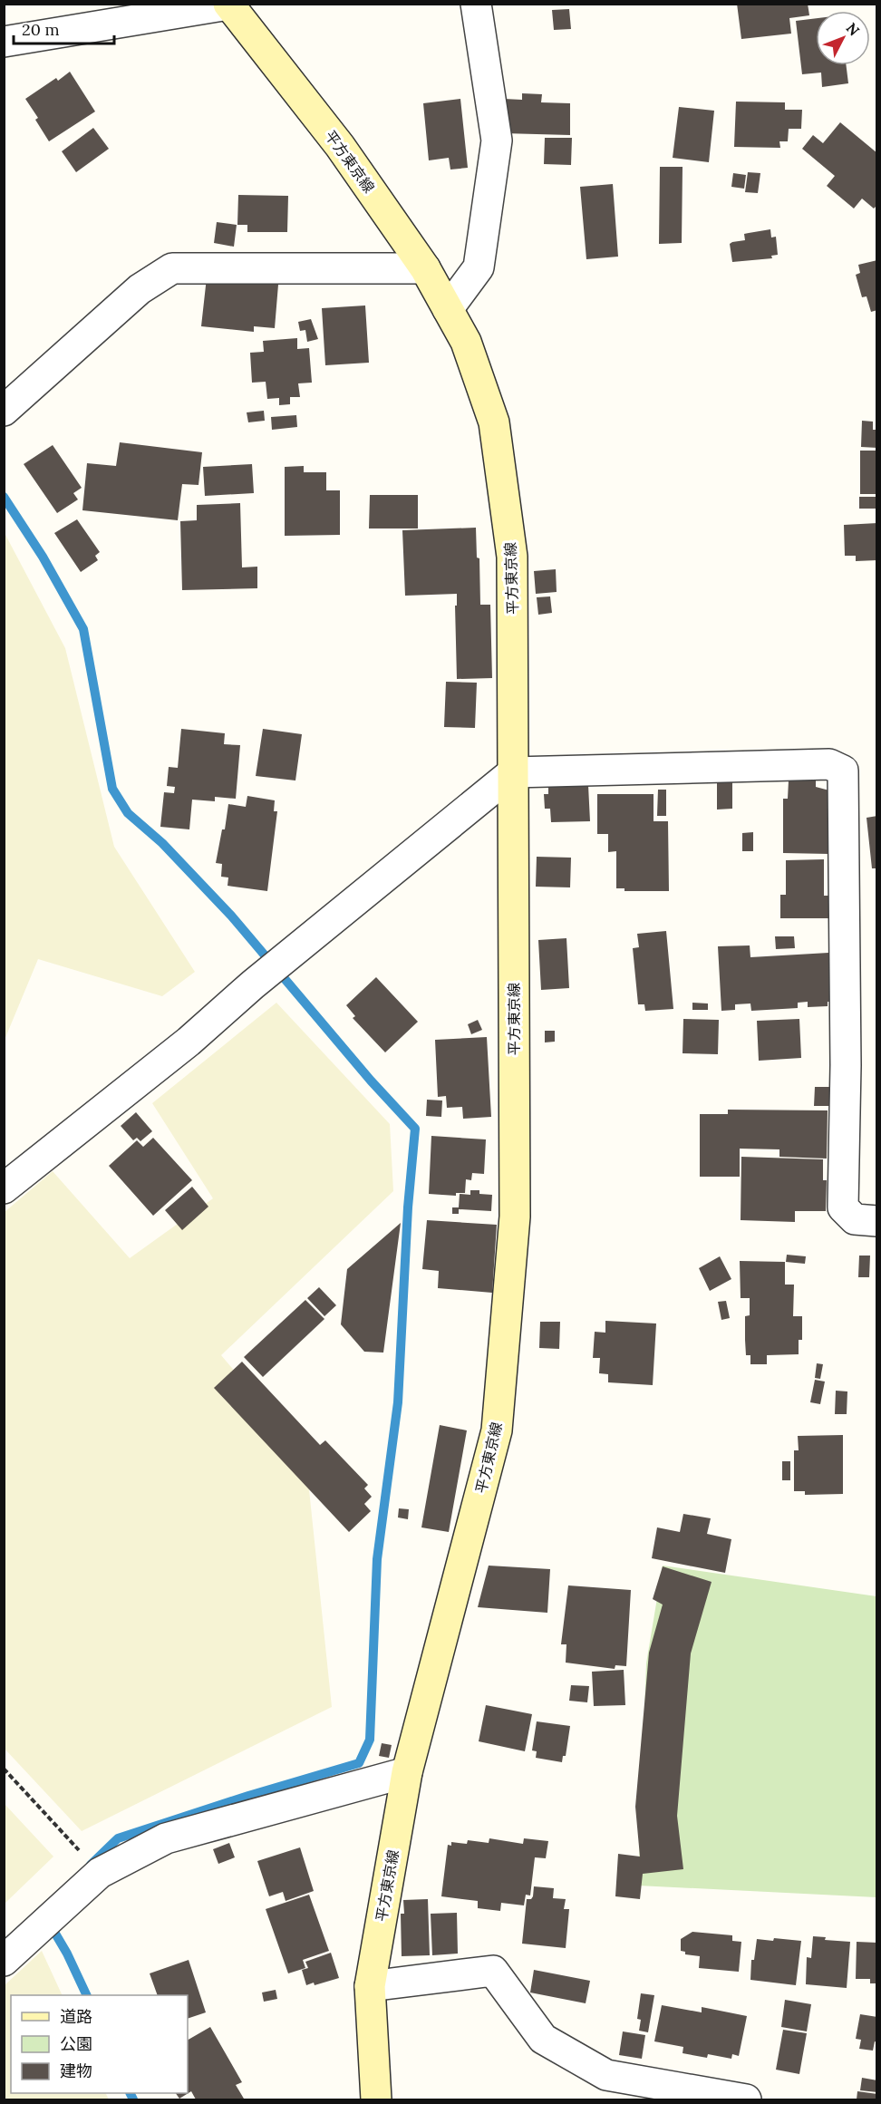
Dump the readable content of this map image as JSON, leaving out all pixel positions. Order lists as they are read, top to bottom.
{
  "streets": {
    "main road": ["平方東京線"]
  },
  "legend": ["道路", "公園", "建物"],
  "scale_bar": "20 m",
  "north": "top right"
}
